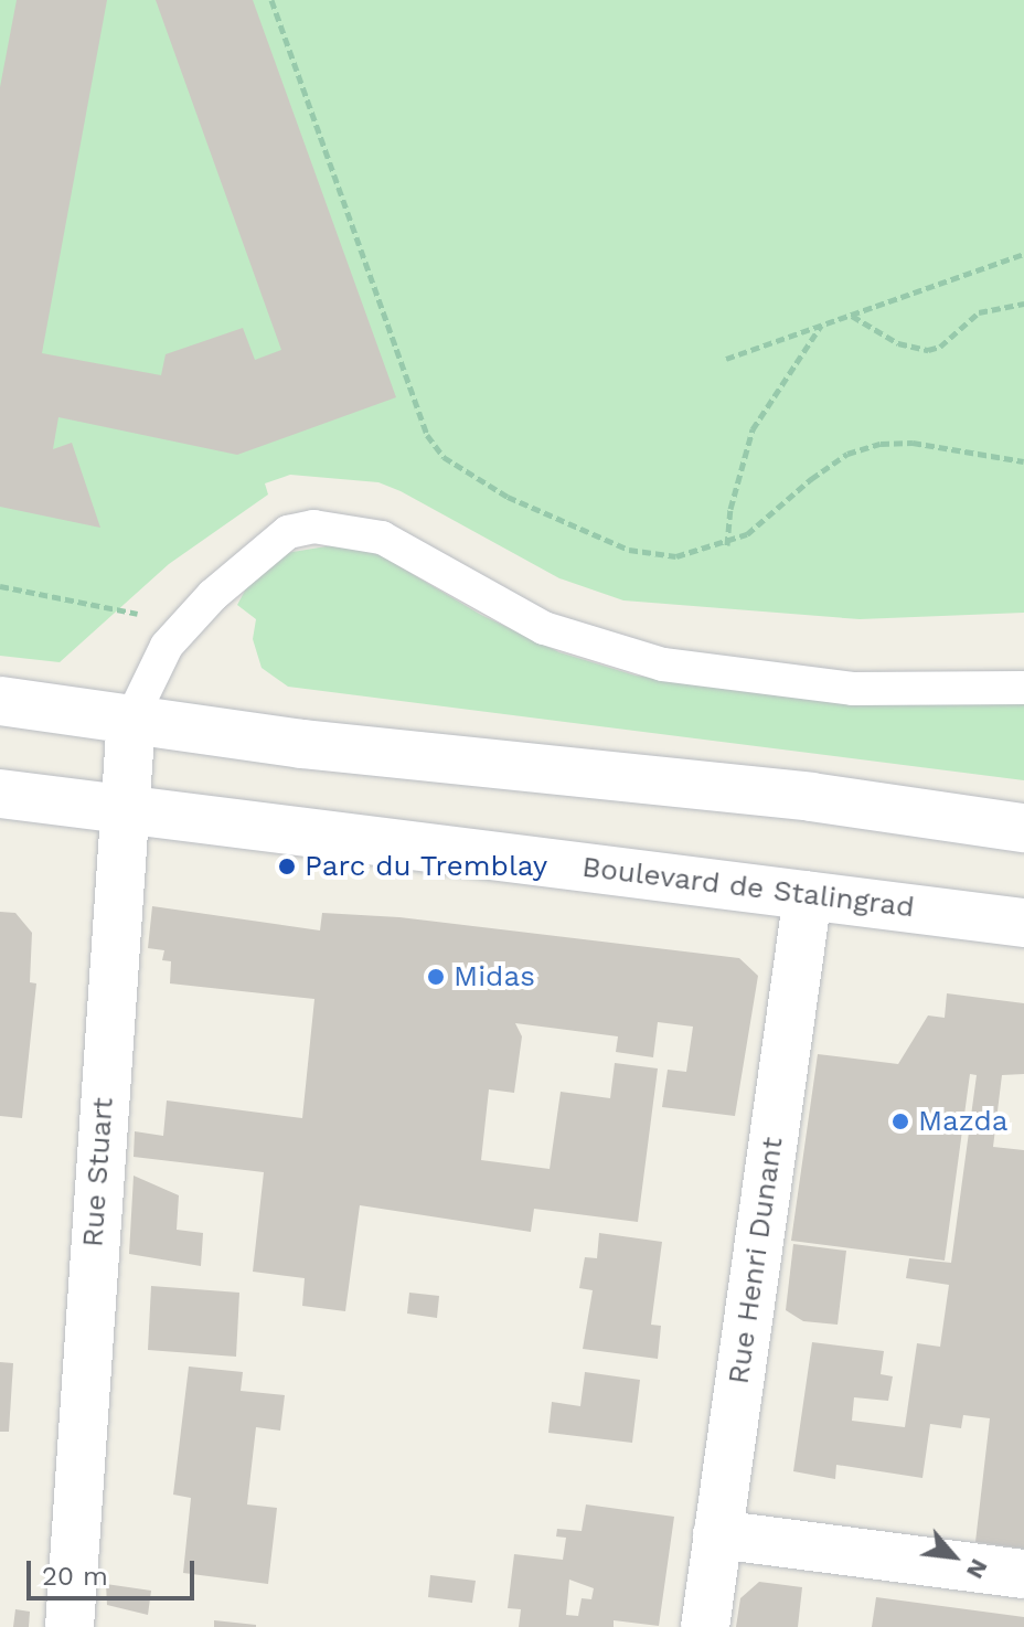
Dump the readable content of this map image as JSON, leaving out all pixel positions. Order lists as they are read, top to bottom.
{
  "streets": {
    "main road": ["Boulevard de Stalingrad", "Rue Stuart", "Rue Henri Dunant"]
  },
  "crossings": [
    ["Boulevard de Stalingrad", "Rue Stuart"],
    ["Boulevard de Stalingrad", "Rue Henri Dunant"]
  ],
  "places": ["Parc du Tremblay", "Midas", "Mazda"],
  "scale_bar": "20 m",
  "north": "bottom right"
}
